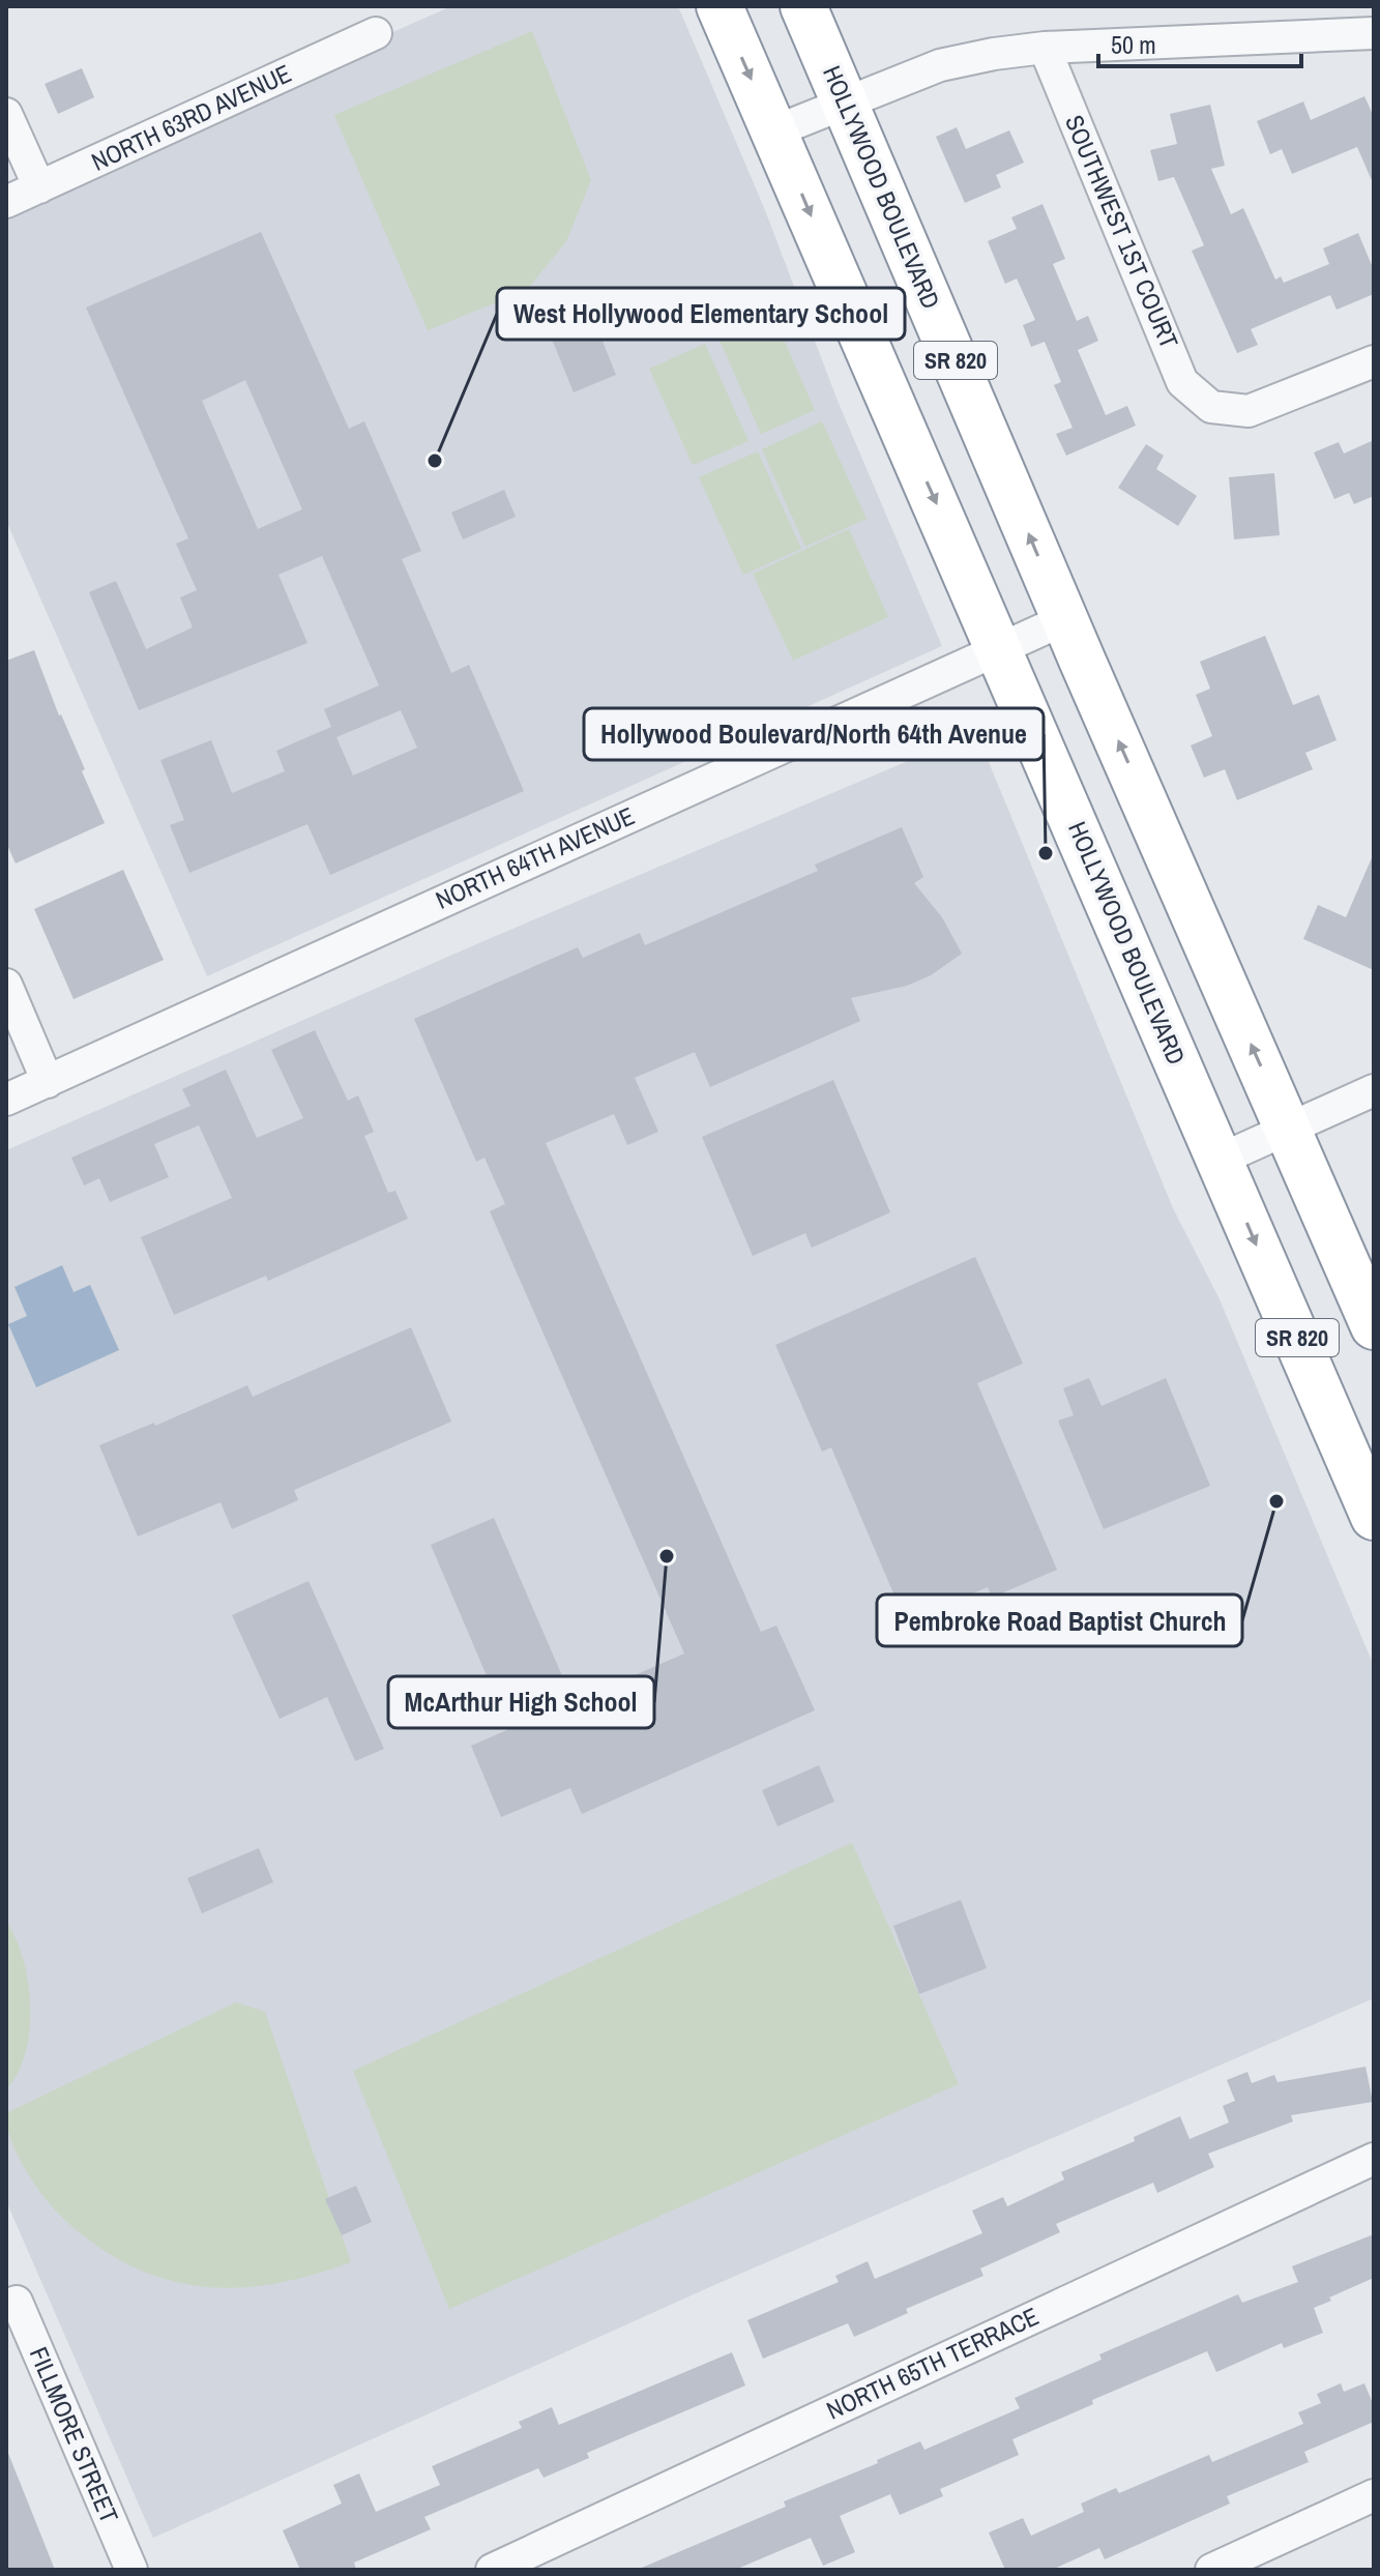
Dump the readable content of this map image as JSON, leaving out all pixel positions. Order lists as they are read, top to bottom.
{
  "streets": {
    "highway": ["HOLLYWOOD BOULEVARD", "SR 820"],
    "street": [
      "NORTH 63RD AVENUE",
      "SOUTHWEST 1ST COURT",
      "NORTH 64TH AVENUE",
      "NORTH 65TH TERRACE",
      "FILLMORE STREET"
    ]
  },
  "crossings": [
    ["HOLLYWOOD BOULEVARD", "NORTH 64TH AVENUE"]
  ],
  "places": [
    "West Hollywood Elementary School",
    "Hollywood Boulevard/North 64th Avenue",
    "Pembroke Road Baptist Church",
    "McArthur High School"
  ],
  "scale_bar": "50 m"
}
